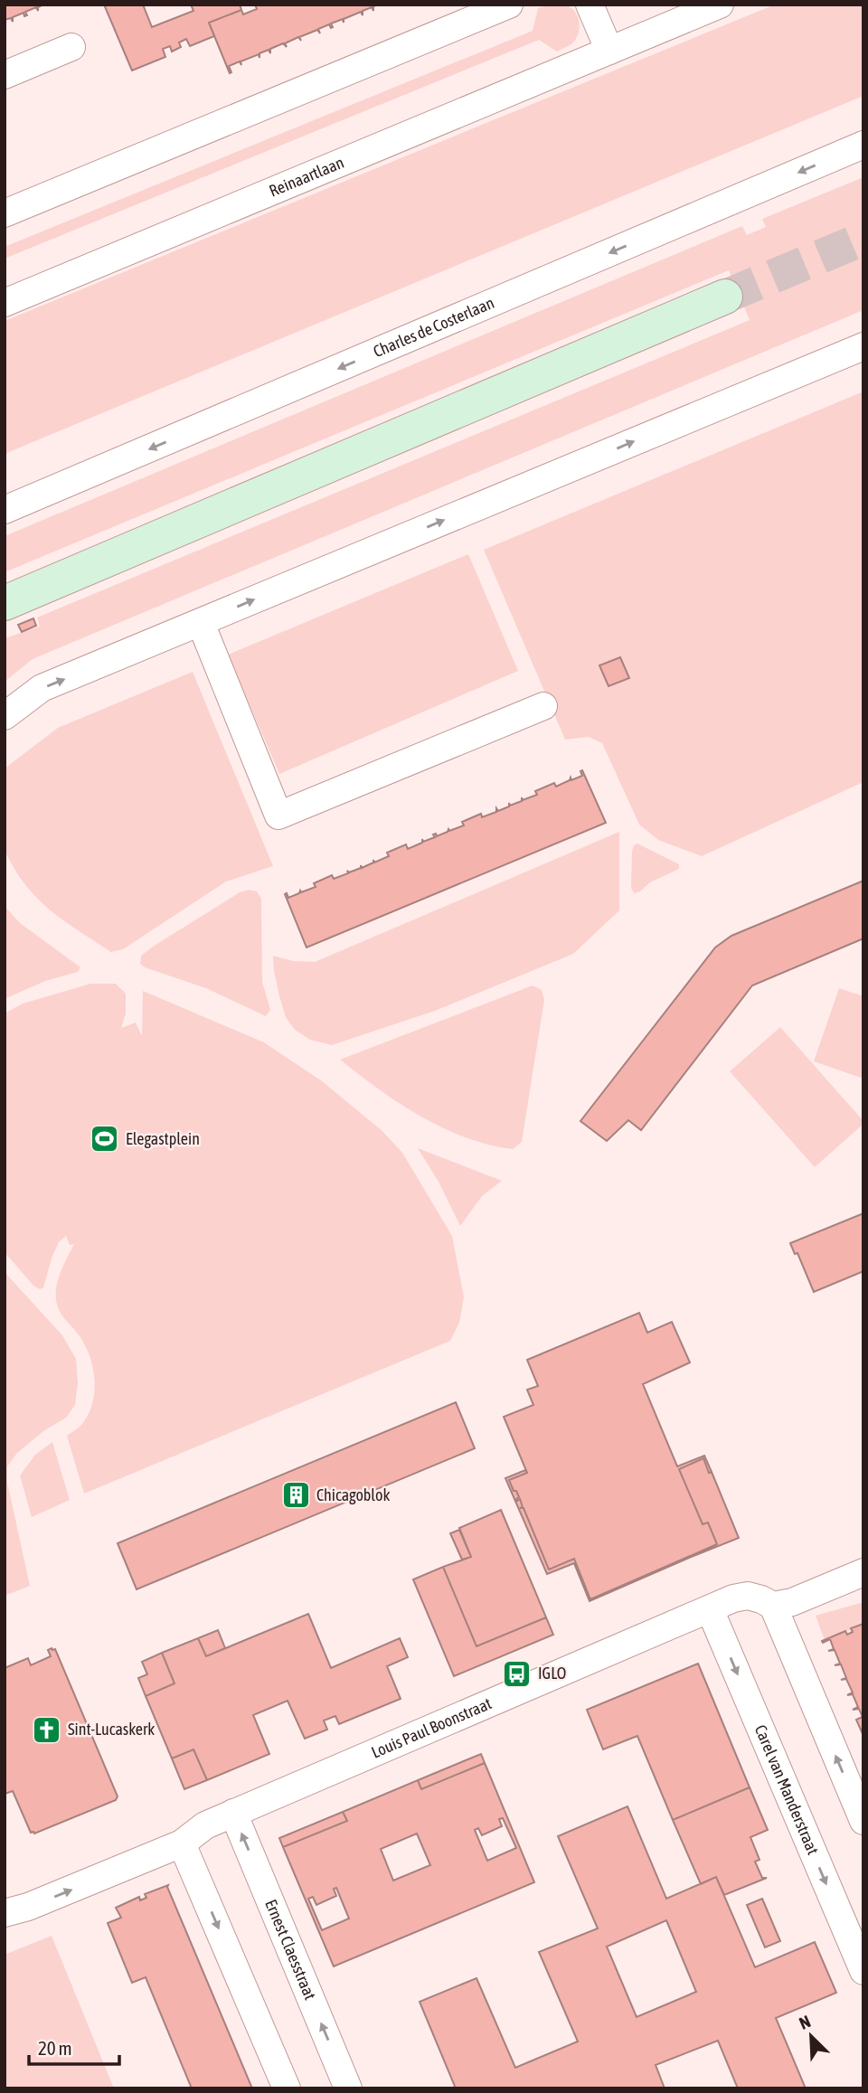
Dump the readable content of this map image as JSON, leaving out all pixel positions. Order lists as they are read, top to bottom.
{
  "streets": {
    "street": [
      "Reinaartlaan",
      "Charles de Costerlaan",
      "Louis Paul Boonstraat",
      "Carel van Manderstraat",
      "Ernest Claesstraat"
    ]
  },
  "crossings": [
    ["Louis Paul Boonstraat", "Carel van Manderstraat"],
    ["Louis Paul Boonstraat", "Ernest Claesstraat"]
  ],
  "places": {
    "sports": ["Elegastplein"],
    "building": ["Chicagoblok"],
    "bus stop": ["IGLO"],
    "church": ["Sint-Lucaskerk"]
  },
  "scale_bar": "20 m",
  "north": "top left"
}
